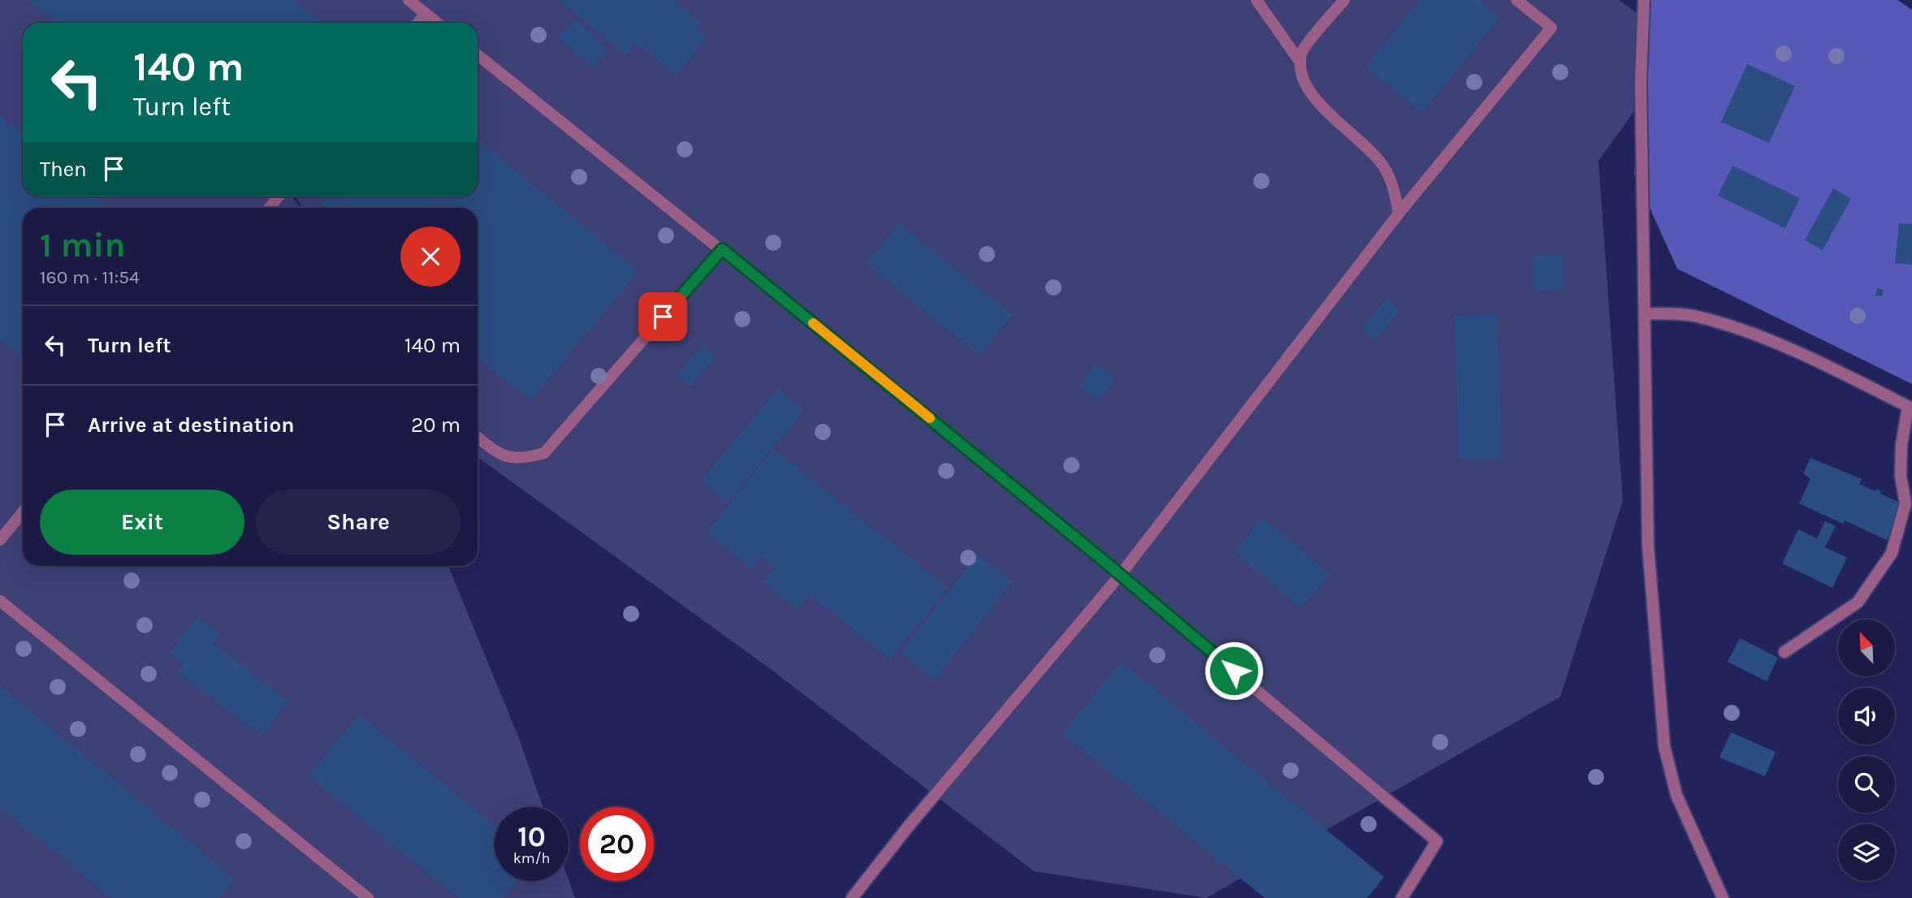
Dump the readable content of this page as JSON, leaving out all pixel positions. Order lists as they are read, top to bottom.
{
  "north": "top left",
  "page": {
    "turn": ["140 m", "Turn left"],
    "then": "Then",
    "heading": ["1 min", "160 m · 11:54"],
    "list": [
      {
        "name": "Turn left",
        "value": "140 m"
      },
      {
        "name": "Arrive at destination",
        "value": "20 m"
      }
    ],
    "buttons": ["Exit", "Share"],
    "speed": "10 km/h",
    "limit": "20"
  }
}
